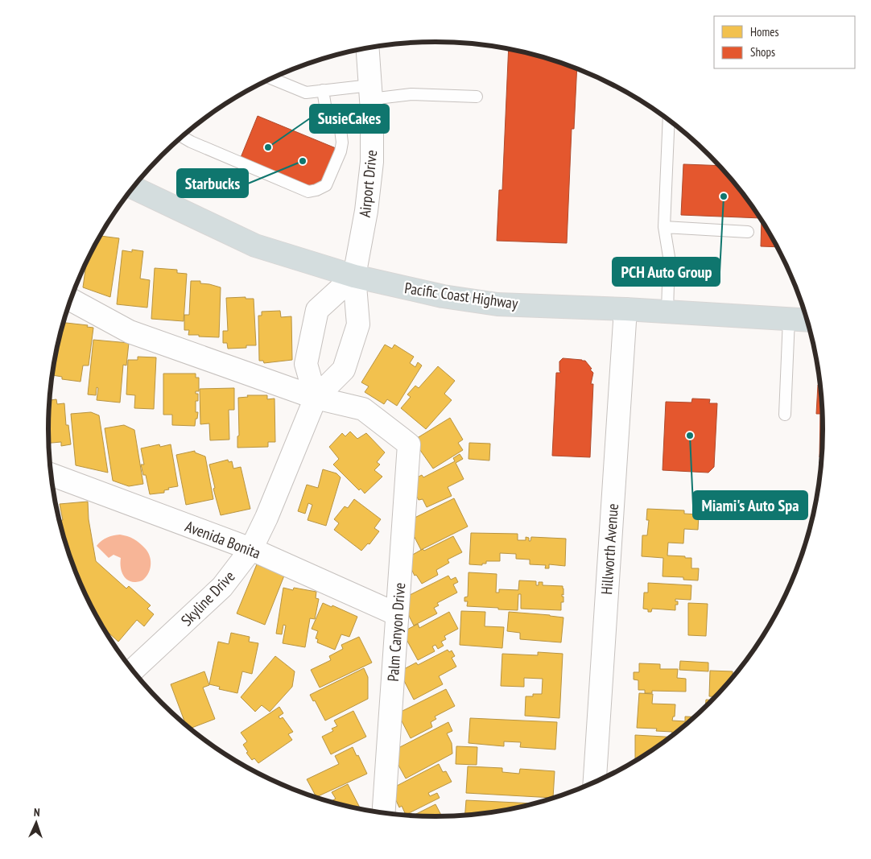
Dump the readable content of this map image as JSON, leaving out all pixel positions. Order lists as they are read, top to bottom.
{
  "streets": {
    "highway": ["Pacific Coast Highway"],
    "street": [
      "Airport Drive",
      "Avenida Bonita",
      "Hillworth Avenue",
      "Skyline Drive",
      "Palm Canyon Drive"
    ]
  },
  "crossings": [
    ["Airport Drive", "Pacific Coast Highway"],
    ["Airport Drive", "Skyline Drive"],
    ["Pacific Coast Highway", "Hillworth Avenue"],
    ["Pacific Coast Highway", "Skyline Drive"],
    ["Avenida Bonita", "Skyline Drive"],
    ["Avenida Bonita", "Palm Canyon Drive"],
    ["Skyline Drive", "Palm Canyon Drive"]
  ],
  "places": [
    "SusieCakes",
    "Starbucks",
    "PCH Auto Group",
    "Miami's Auto Spa"
  ],
  "legend": ["Homes", "Shops"],
  "north": "top"
}
